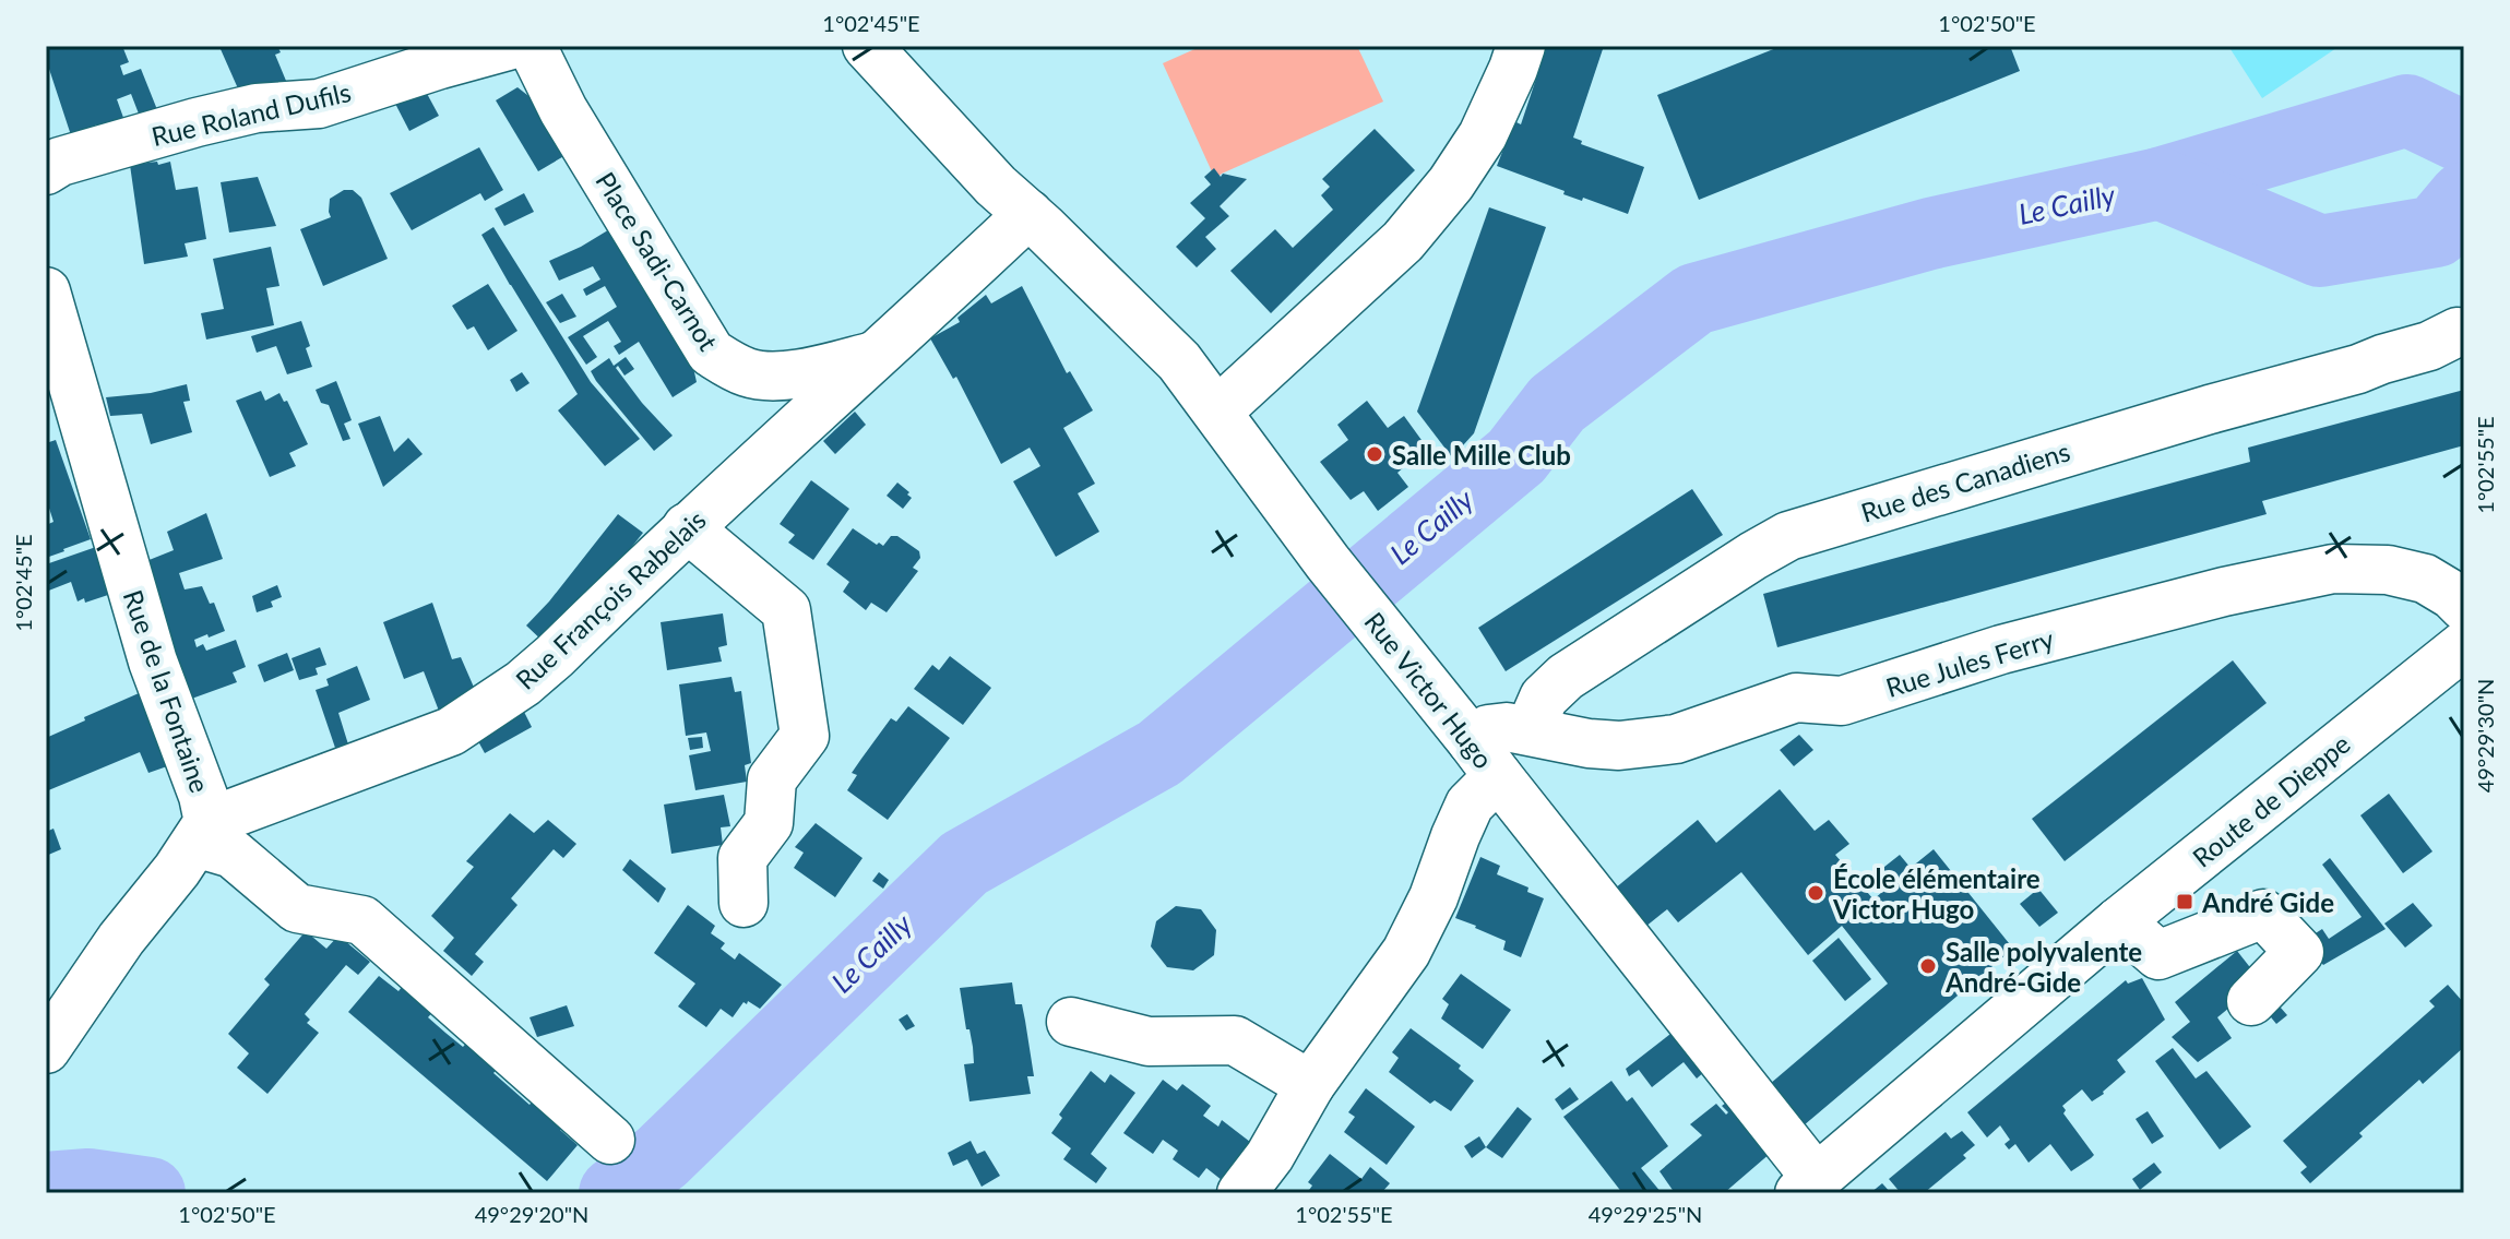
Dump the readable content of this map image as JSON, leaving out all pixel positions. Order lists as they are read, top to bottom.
{
  "streets": {
    "street": [
      "Rue Roland Dufils",
      "Place Sadi-Carnot",
      "Rue des Canadiens",
      "Rue François Rabelais",
      "Rue Jules Ferry",
      "Rue Victor Hugo",
      "Rue de la Fontaine",
      "Route de Dieppe"
    ]
  },
  "crossings": [
    ["Place Sadi-Carnot", "Rue François Rabelais"],
    ["Rue des Canadiens", "Rue Jules Ferry"],
    ["Rue François Rabelais", "Rue de la Fontaine"],
    ["Rue Jules Ferry", "Rue Victor Hugo"],
    ["Rue Victor Hugo", "Route de Dieppe"]
  ],
  "water": ["Le Cailly"],
  "places": {
    "other": ["Salle Mille Club", "École élémentaire Victor Hugo", "Salle polyvalente André-Gide"],
    "transit": ["André Gide"]
  },
  "coordinates": [
    "1°02'45\"E",
    "1°02'50\"E",
    "1°02'55\"E",
    "49°29'30\"N",
    "49°29'20\"N",
    "49°29'25\"N"
  ]
}
